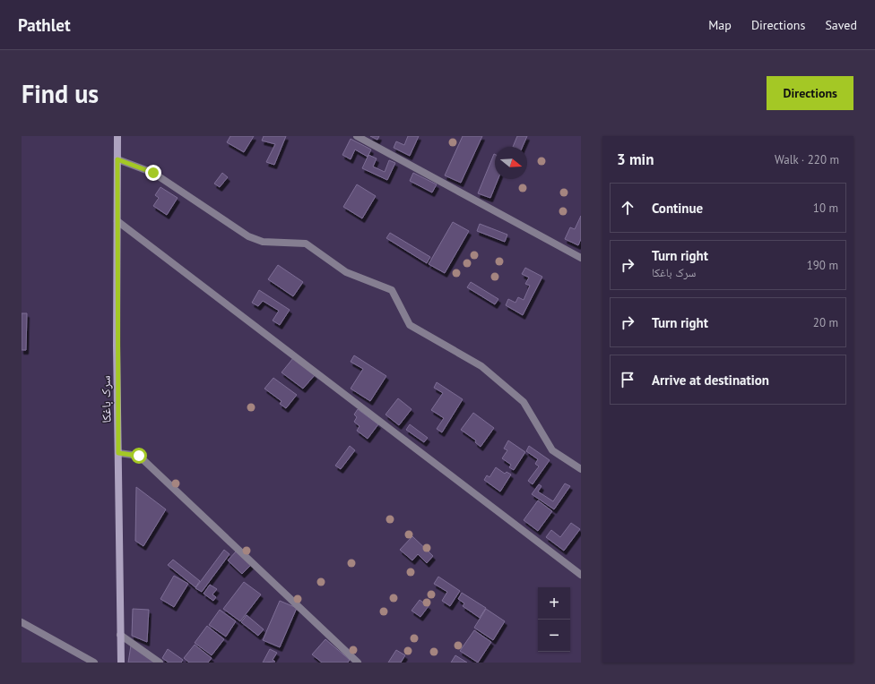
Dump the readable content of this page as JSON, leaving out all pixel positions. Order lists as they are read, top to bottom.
{
  "streets": {
    "street": ["سرک باغکا"]
  },
  "north": "right",
  "page": {
    "header": "Pathlet",
    "nav": ["Map", "Directions", "Saved"],
    "buttons": "Directions",
    "title": "Find us",
    "heading": ["3 min", "Walk · 220 m"],
    "list": [
      ["Continue", "10 m"],
      ["Turn right", "سرک باغکا", "190 m"],
      ["Turn right", "20 m"],
      "Arrive at destination"
    ],
    "map_buttons": ["+", "−"]
  }
}
